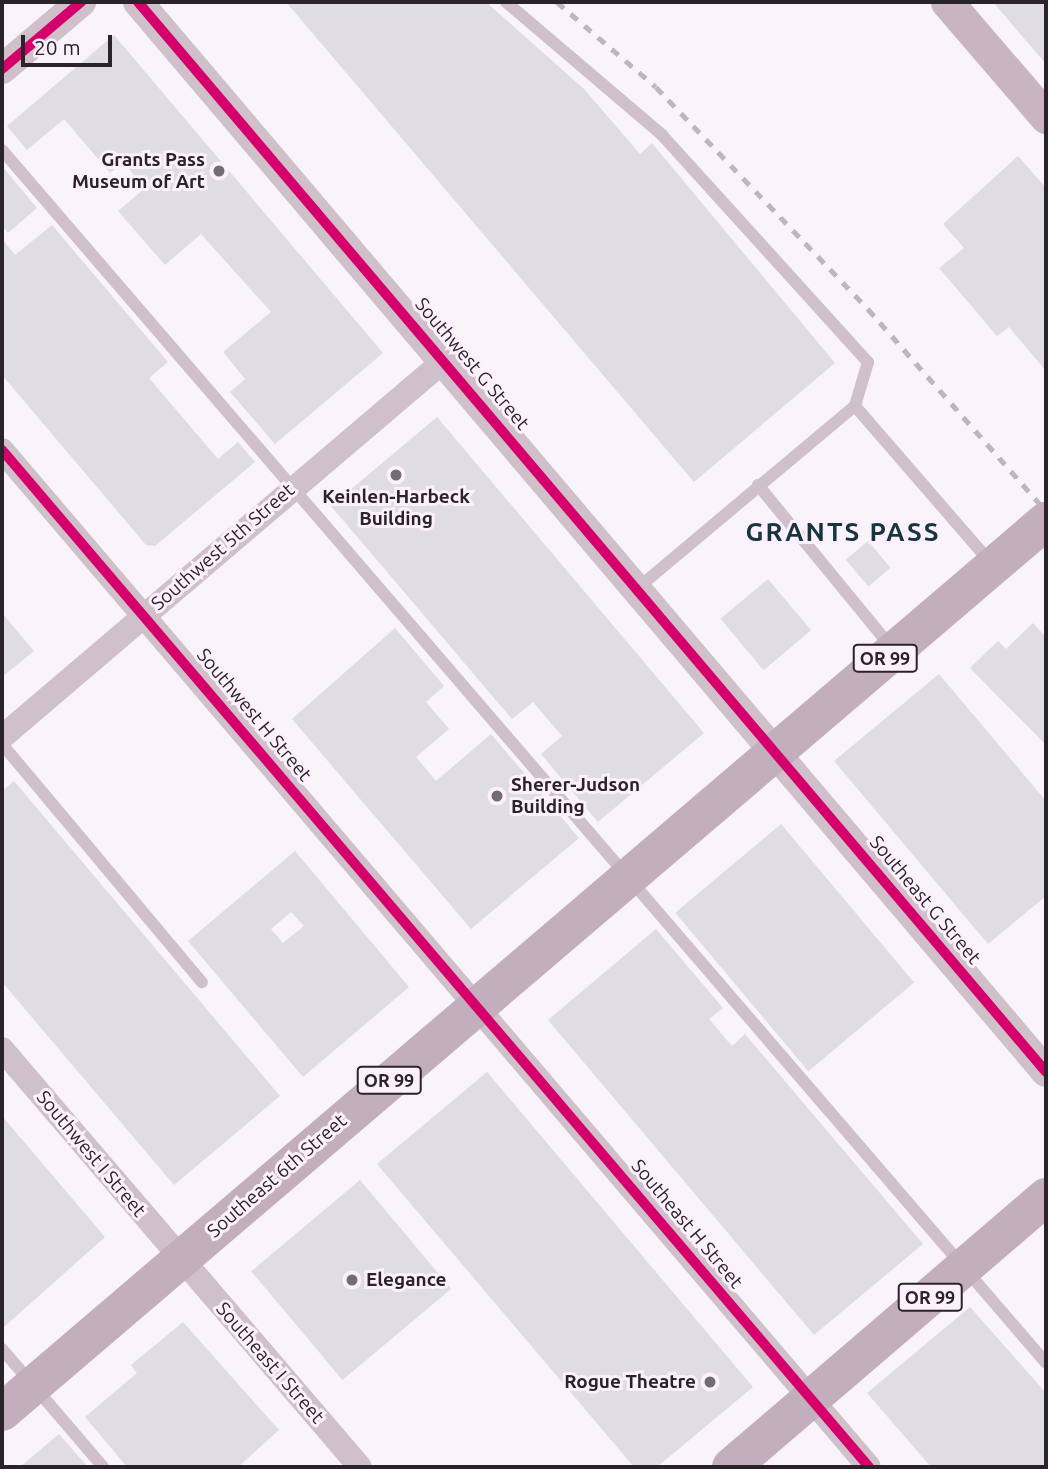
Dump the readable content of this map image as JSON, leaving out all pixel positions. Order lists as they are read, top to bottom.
{
  "streets": {
    "highway": ["OR 99", "Southeast 6th Street"],
    "street": [
      "Southwest G Street",
      "Southwest 5th Street",
      "Southwest H Street",
      "Southeast G Street",
      "Southwest I Street",
      "Southeast H Street",
      "Southeast I Street"
    ]
  },
  "crossings": [
    ["Southwest G Street", "Southwest 5th Street"],
    ["Southwest G Street", "OR 99"],
    ["Southwest G Street", "Southeast G Street"],
    ["Southwest G Street", "Southeast 6th Street"],
    ["Southwest 5th Street", "Southwest H Street"],
    ["OR 99", "Southeast G Street"],
    ["OR 99", "Southeast 6th Street"],
    ["OR 99", "Southeast H Street"],
    ["Southwest H Street", "Southeast 6th Street"],
    ["Southwest H Street", "Southeast H Street"],
    ["Southeast G Street", "Southeast 6th Street"],
    ["Southwest I Street", "Southeast 6th Street"],
    ["Southwest I Street", "Southeast I Street"],
    ["Southeast 6th Street", "Southeast H Street"],
    ["Southeast 6th Street", "Southeast I Street"]
  ],
  "districts": ["GRANTS PASS"],
  "places": [
    "Grants Pass Museum of Art",
    "Keinlen-Harbeck Building",
    "Sherer-Judson Building",
    "Elegance",
    "Rogue Theatre"
  ],
  "scale_bar": "20 m"
}
